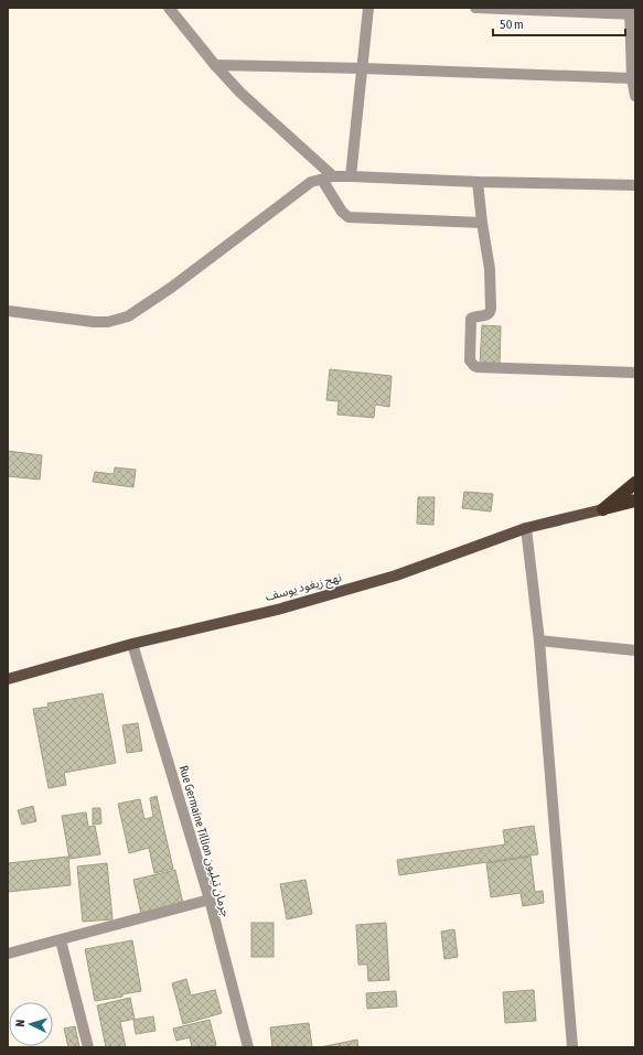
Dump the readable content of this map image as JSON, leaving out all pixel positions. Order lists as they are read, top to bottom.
{
  "streets": {
    "highway": ["نهج زيغود يوسف"],
    "street": ["Rue Germaine Tillion جرمان تيليون"]
  },
  "crossings": [
    ["نهج زيغود يوسف", "Rue Germaine Tillion جرمان تيليون"]
  ],
  "scale_bar": "50 m",
  "north": "left"
}
